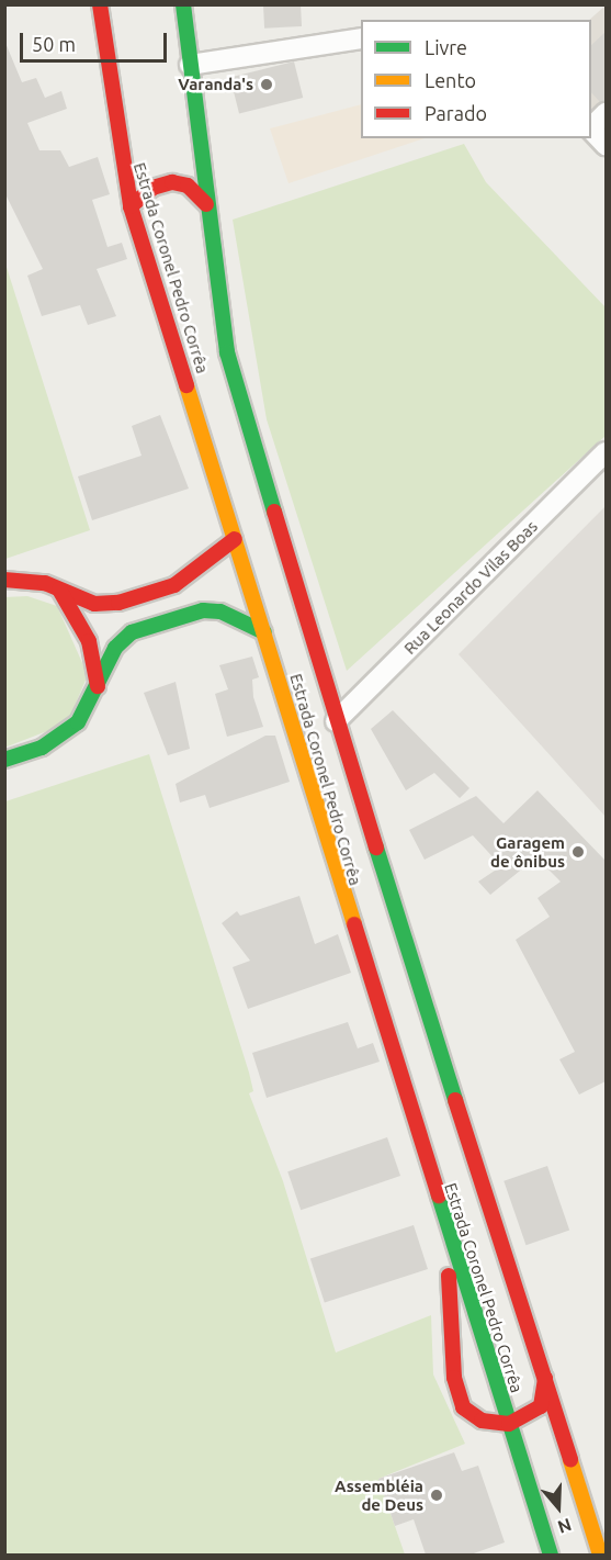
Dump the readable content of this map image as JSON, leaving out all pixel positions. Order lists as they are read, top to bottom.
{
  "streets": {
    "main road": ["Estrada Coronel Pedro Corrêa"],
    "street": ["Rua Leonardo Vilas Boas"]
  },
  "crossings": [
    ["Estrada Coronel Pedro Corrêa", "Rua Leonardo Vilas Boas"]
  ],
  "places": ["Varanda's", "Garagem de ônibus", "Assembléia de Deus"],
  "legend": ["Livre", "Lento", "Parado"],
  "scale_bar": "50 m",
  "north": "bottom"
}
